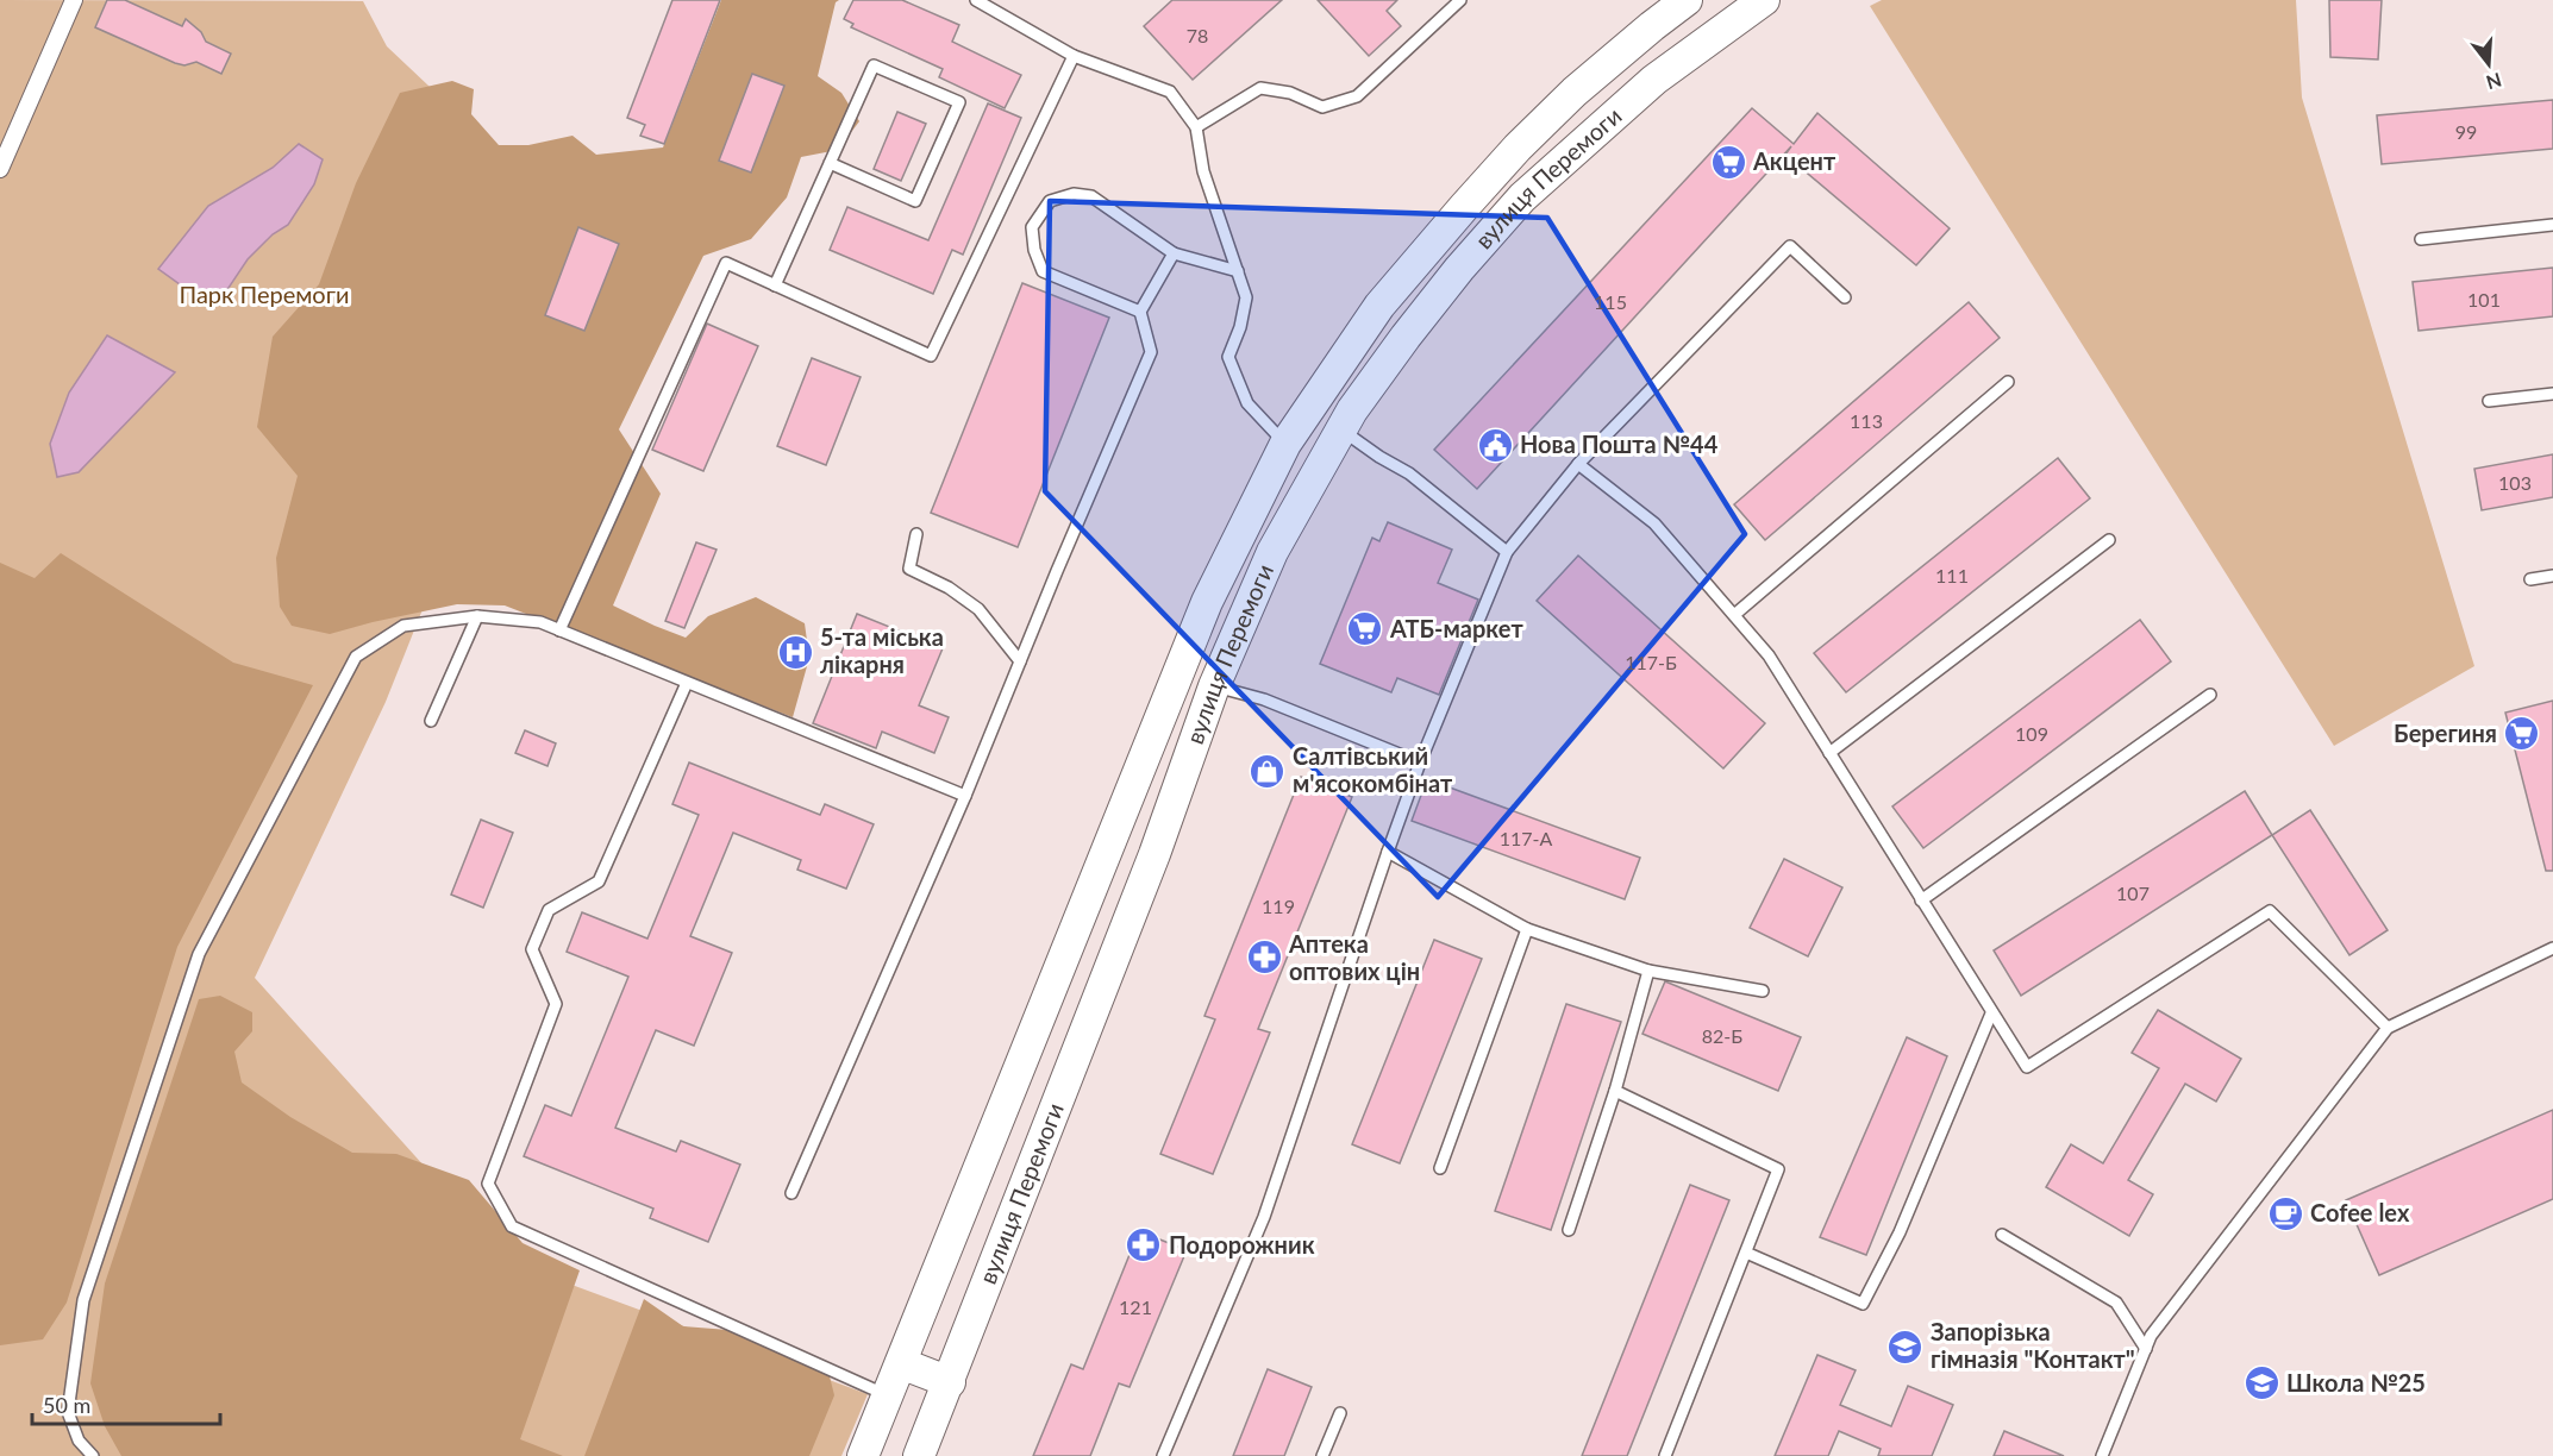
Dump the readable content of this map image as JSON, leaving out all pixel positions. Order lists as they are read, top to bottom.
{
  "streets": {
    "main road": ["вулиця Перемоги"]
  },
  "parks": ["Парк Перемоги"],
  "places": {
    "supermarket": ["Акцент", "АТБ-маркет", "Берегиня"],
    "public building": ["Нова Пошта №44"],
    "hospital": ["5-та міська лікарня"],
    "shop": ["Салтівський м'ясокомбінат"],
    "pharmacy": ["Аптека оптових цін", "Подорожник"],
    "cafe": ["Cofee lex"],
    "school or university": ["Запорізька гімназія \"Контакт\"", "Школа №25"]
  },
  "house_numbers": [
    "78",
    "99",
    "101",
    "115",
    "113",
    "103",
    "111",
    "117-Б",
    "109",
    "117-А",
    "107",
    "119",
    "82-Б",
    "121"
  ],
  "scale_bar": "50 m",
  "north": "bottom"
}
